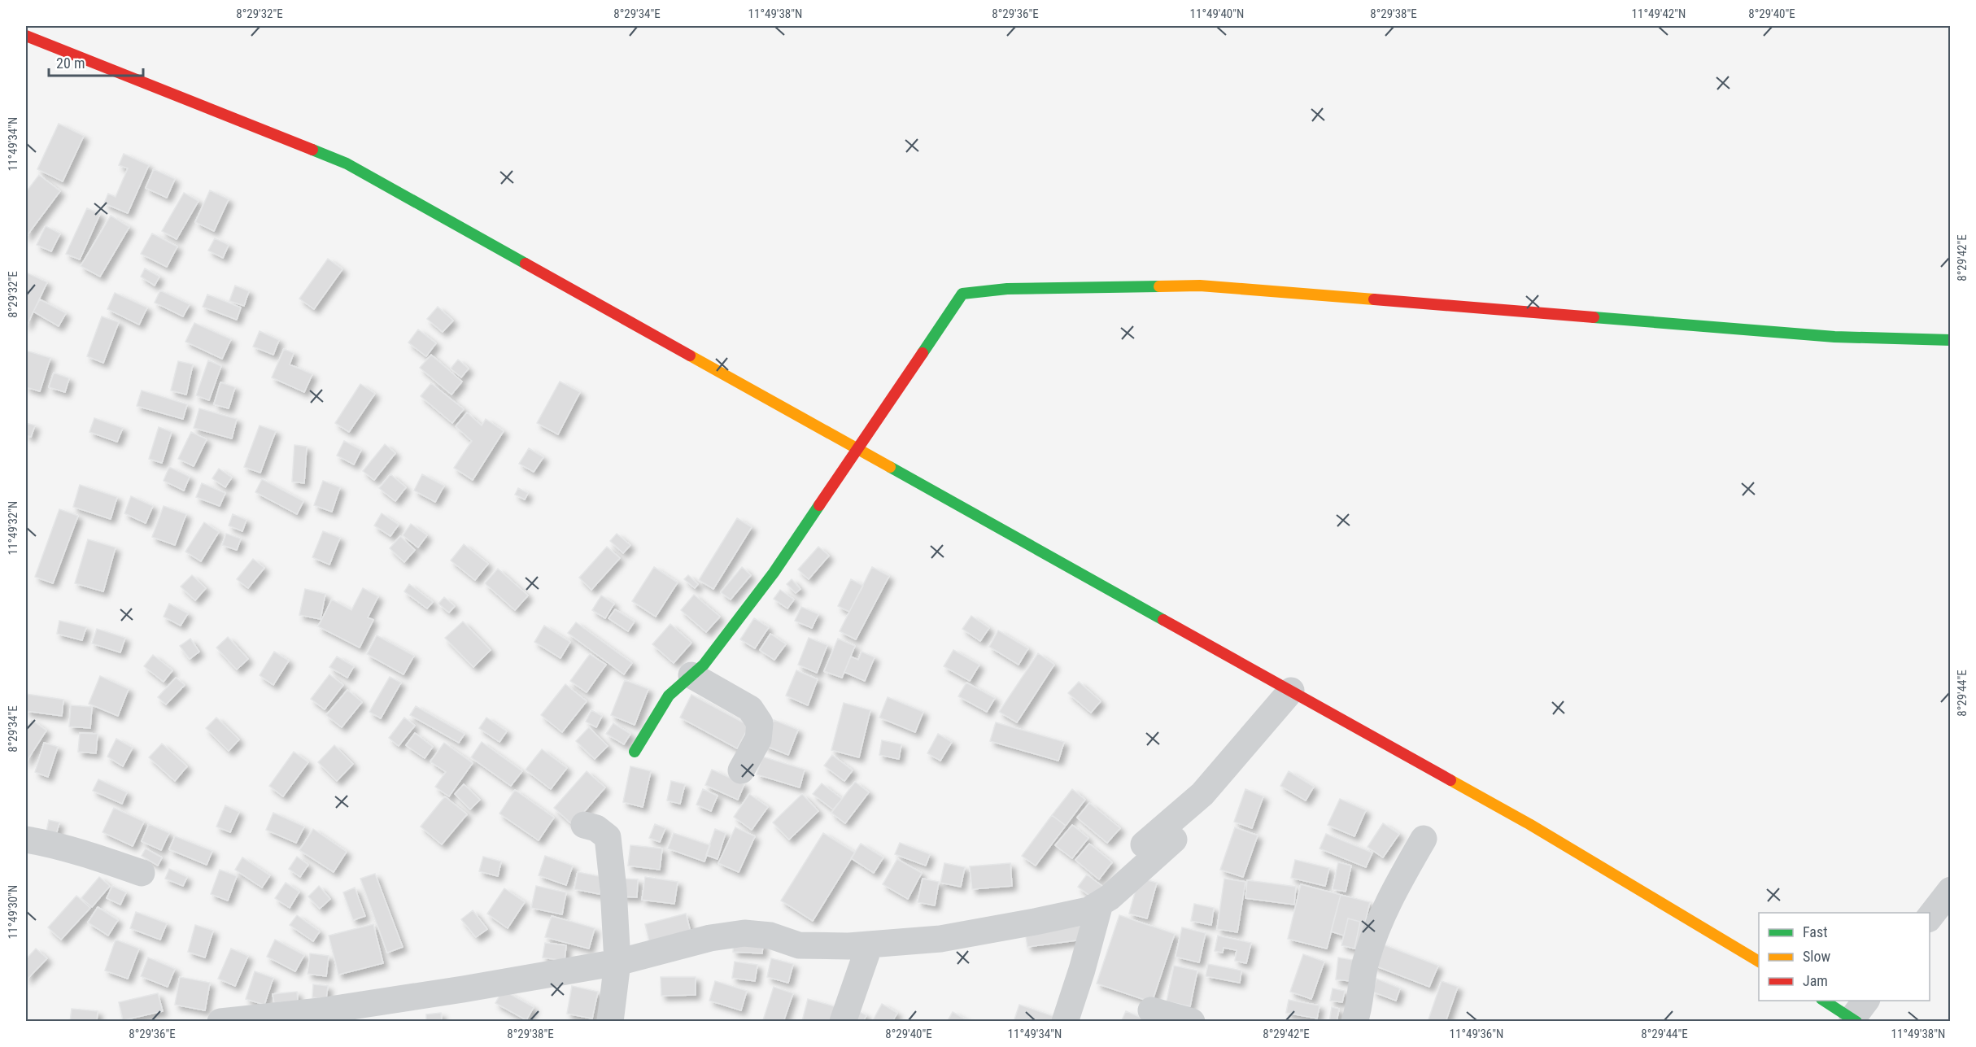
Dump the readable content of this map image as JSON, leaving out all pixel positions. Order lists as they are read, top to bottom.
{
  "legend": ["Fast", "Slow", "Jam"],
  "scale_bar": "20 m",
  "coordinates": [
    "8°29'32\"E",
    "8°29'34\"E",
    "11°49'38\"N",
    "8°29'36\"E",
    "11°49'40\"N",
    "8°29'38\"E",
    "11°49'42\"N",
    "8°29'40\"E",
    "11°49'34\"N",
    "8°29'42\"E",
    "11°49'32\"N",
    "8°29'44\"E",
    "11°49'30\"N",
    "11°49'36\"N"
  ]
}
